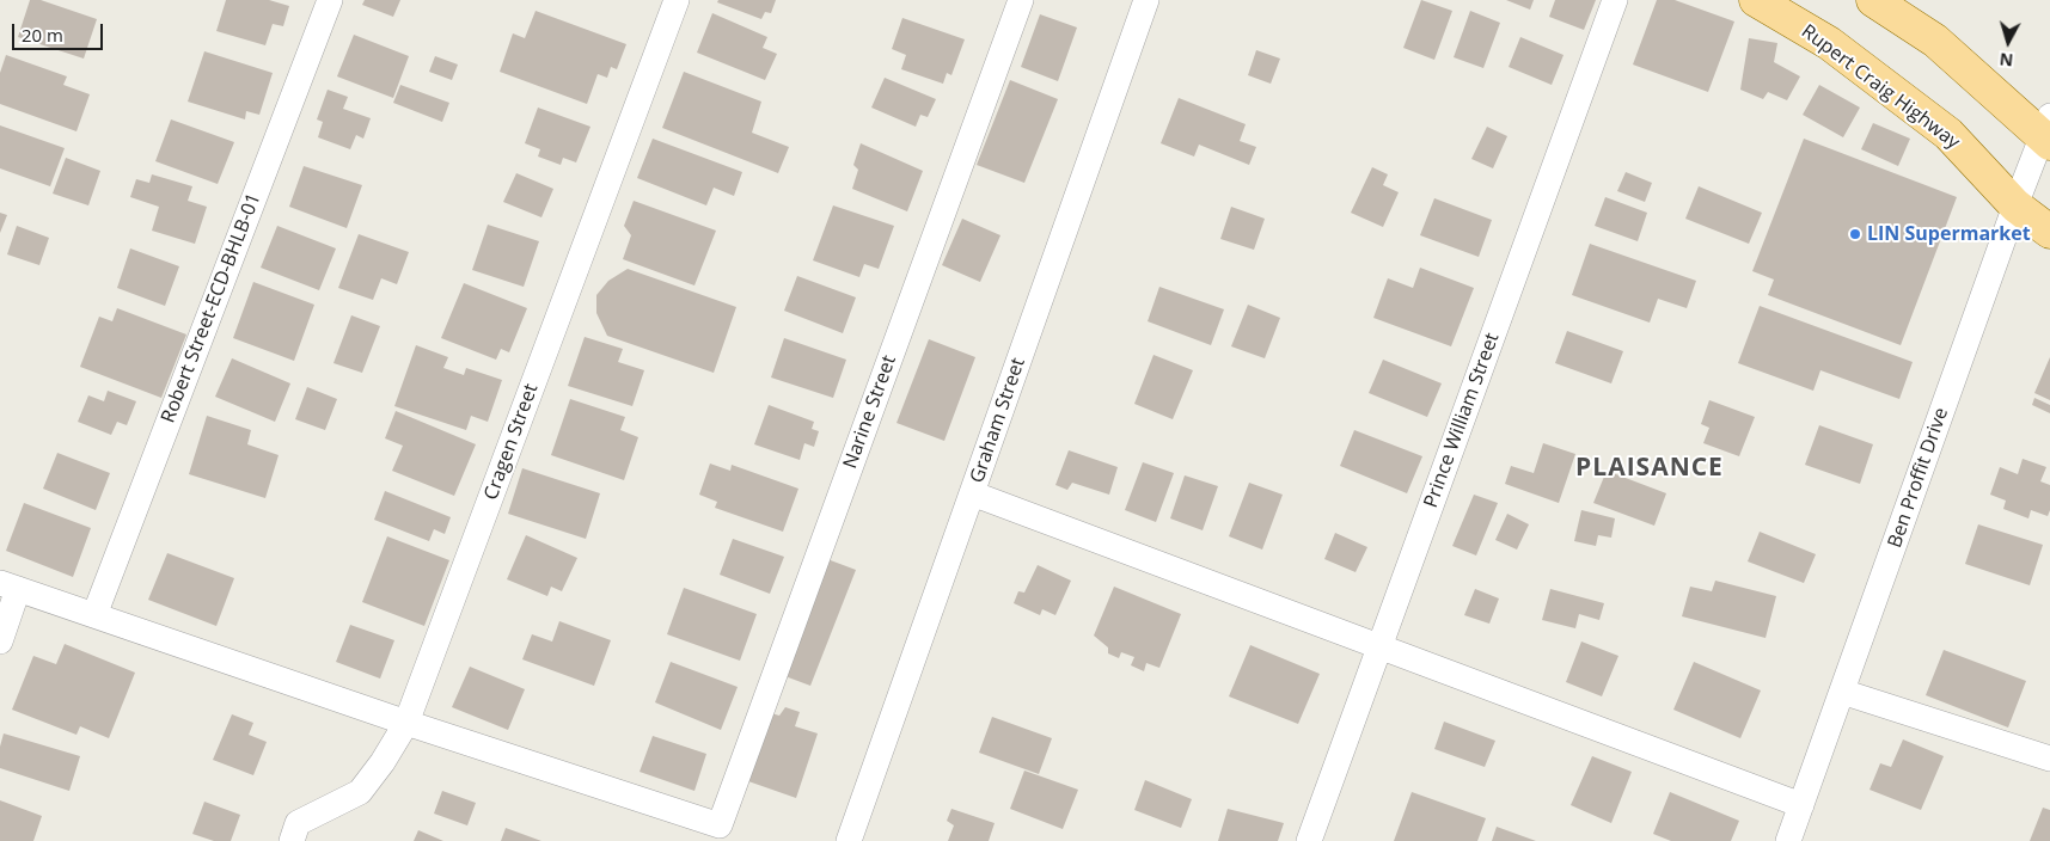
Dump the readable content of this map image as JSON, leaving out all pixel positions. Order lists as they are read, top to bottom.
{
  "streets": {
    "main road": ["Rupert Craig Highway"],
    "street": [
      "Robert Street-ECD-BHLB-01",
      "Narine Street",
      "Graham Street",
      "Prince William Street",
      "Cragen Street",
      "Ben Proffit Drive"
    ]
  },
  "crossings": [
    ["Rupert Craig Highway", "Ben Proffit Drive"],
    ["Narine Street", "Cragen Street"]
  ],
  "districts": ["PLAISANCE"],
  "places": ["LIN Supermarket"],
  "scale_bar": "20 m",
  "north": "bottom"
}
